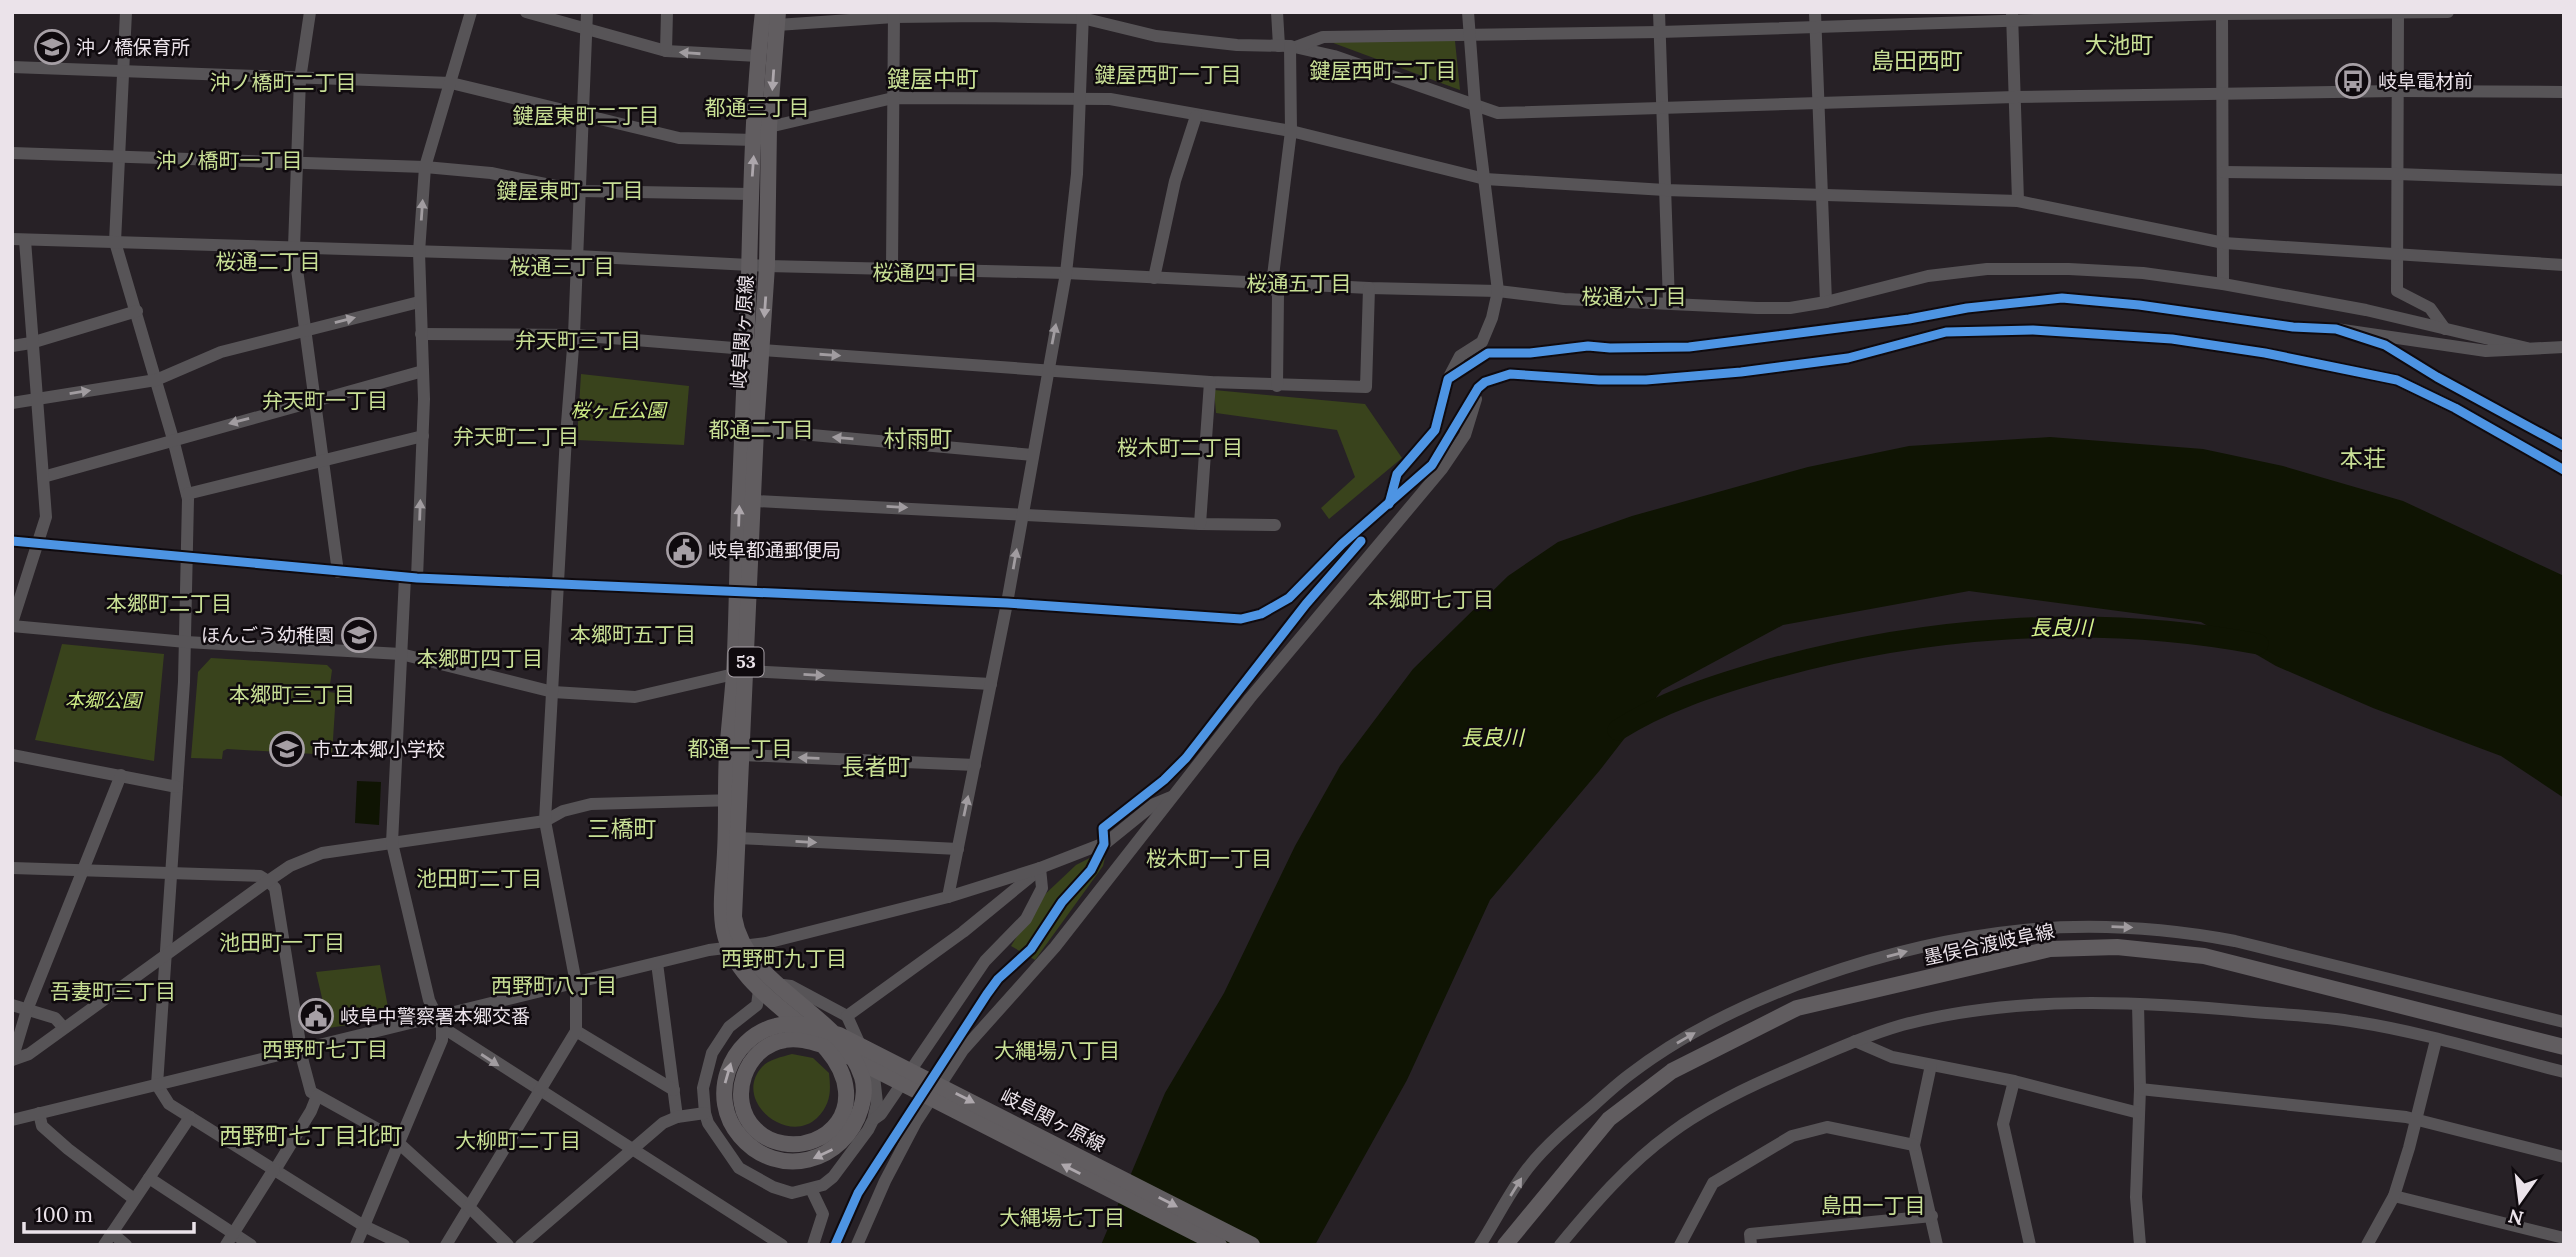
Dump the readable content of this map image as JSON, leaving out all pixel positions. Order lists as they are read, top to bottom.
{
  "streets": {
    "main road": ["岐阜関ヶ原線", "53", "墨俣合渡岐阜線"]
  },
  "districts": [
    "大池町",
    "島田西町",
    "鍵屋西町二丁目",
    "鍵屋西町一丁目",
    "鍵屋中町",
    "沖ノ橋町二丁目",
    "都通三丁目",
    "鍵屋東町二丁目",
    "沖ノ橋町一丁目",
    "鍵屋東町一丁目",
    "桜通二丁目",
    "桜通三丁目",
    "桜通四丁目",
    "桜通五丁目",
    "桜通六丁目",
    "弁天町三丁目",
    "弁天町一丁目",
    "都通二丁目",
    "弁天町二丁目",
    "村雨町",
    "桜木町二丁目",
    "本荘",
    "本郷町七丁目",
    "本郷町二丁目",
    "本郷町五丁目",
    "本郷町四丁目",
    "本郷町三丁目",
    "都通一丁目",
    "長者町",
    "三橋町",
    "桜木町一丁目",
    "池田町二丁目",
    "池田町一丁目",
    "西野町九丁目",
    "西野町八丁目",
    "吾妻町三丁目",
    "西野町七丁目",
    "大縄場八丁目",
    "西野町七丁目北町",
    "大柳町二丁目",
    "島田一丁目",
    "大縄場七丁目"
  ],
  "water": ["長良川"],
  "parks": ["桜ヶ丘公園", "本郷公園"],
  "places": {
    "school or university": ["沖ノ橋保育所", "ほんごう幼稚園", "市立本郷小学校"],
    "bus stop": ["岐阜電材前"],
    "public building": ["岐阜都通郵便局", "岐阜中警察署本郷交番"]
  },
  "scale_bar": "100 m",
  "north": "bottom"
}
